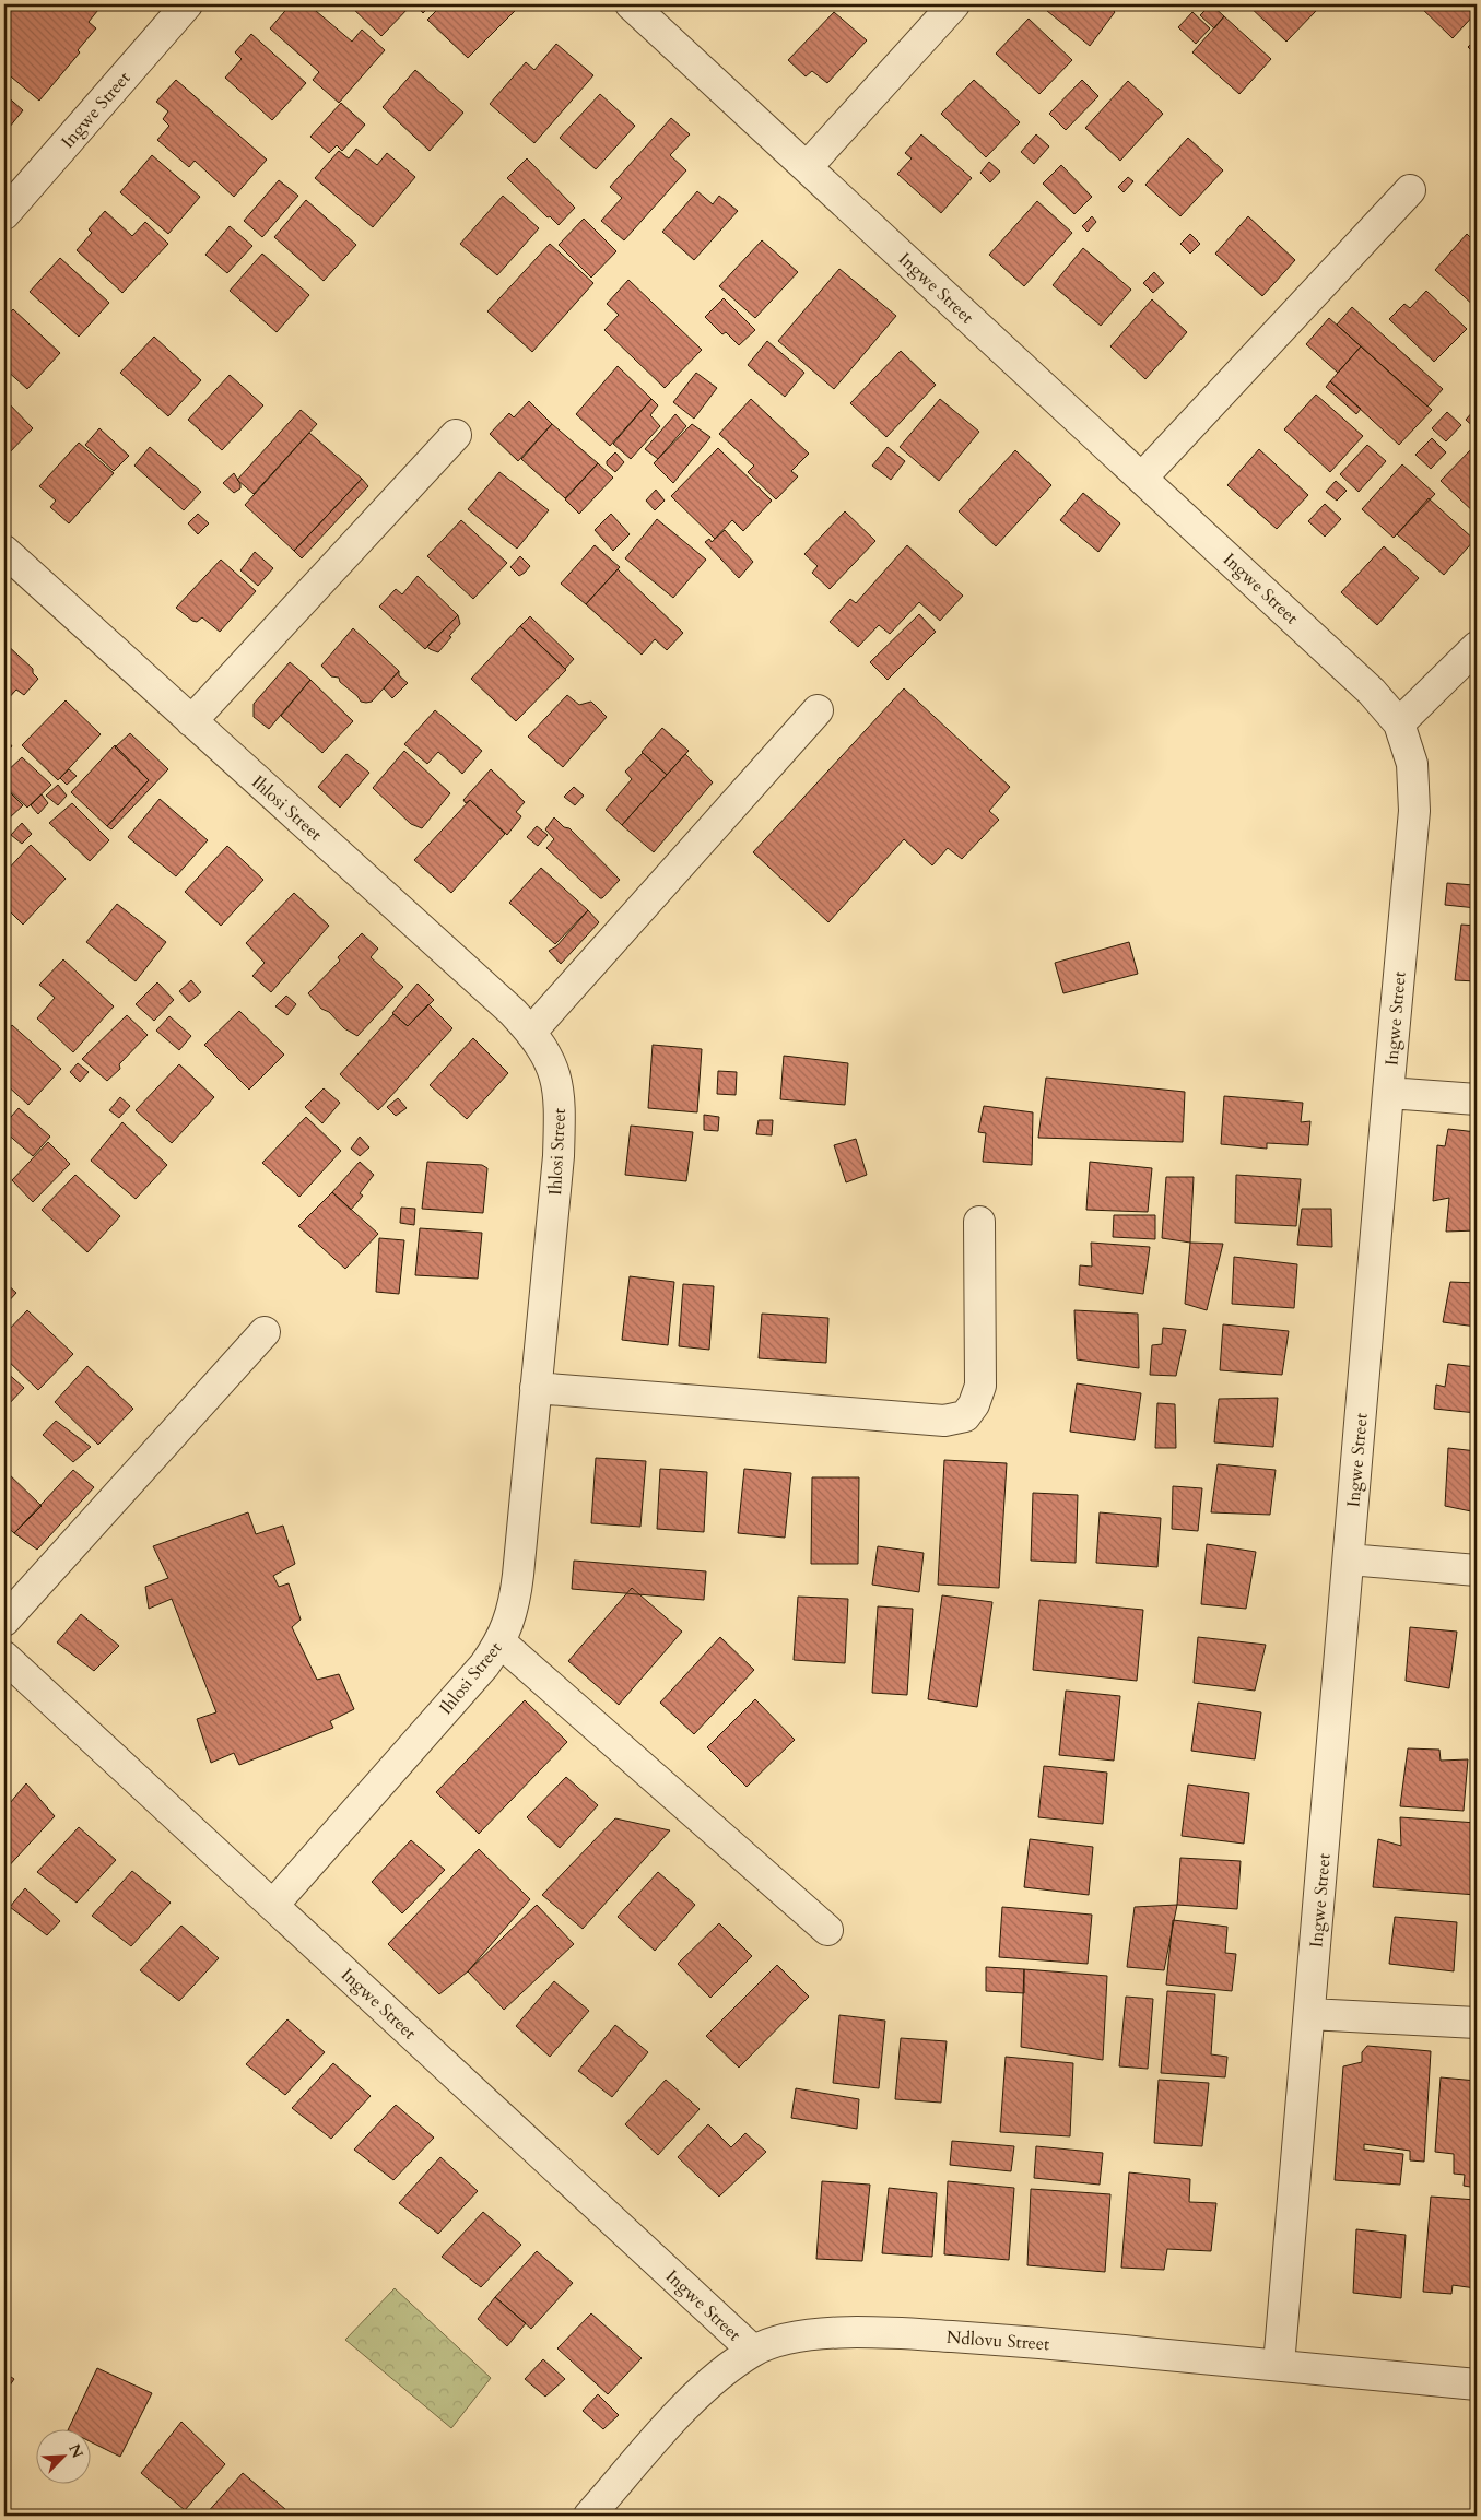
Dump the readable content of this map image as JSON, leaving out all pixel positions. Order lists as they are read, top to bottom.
{
  "streets": {
    "street": ["Ingwe Street", "Ihlosi Street", "Ndlovu Street"]
  },
  "crossings": [
    ["Ingwe Street", "Ihlosi Street"],
    ["Ingwe Street", "Ndlovu Street"]
  ],
  "north": "top right"
}
